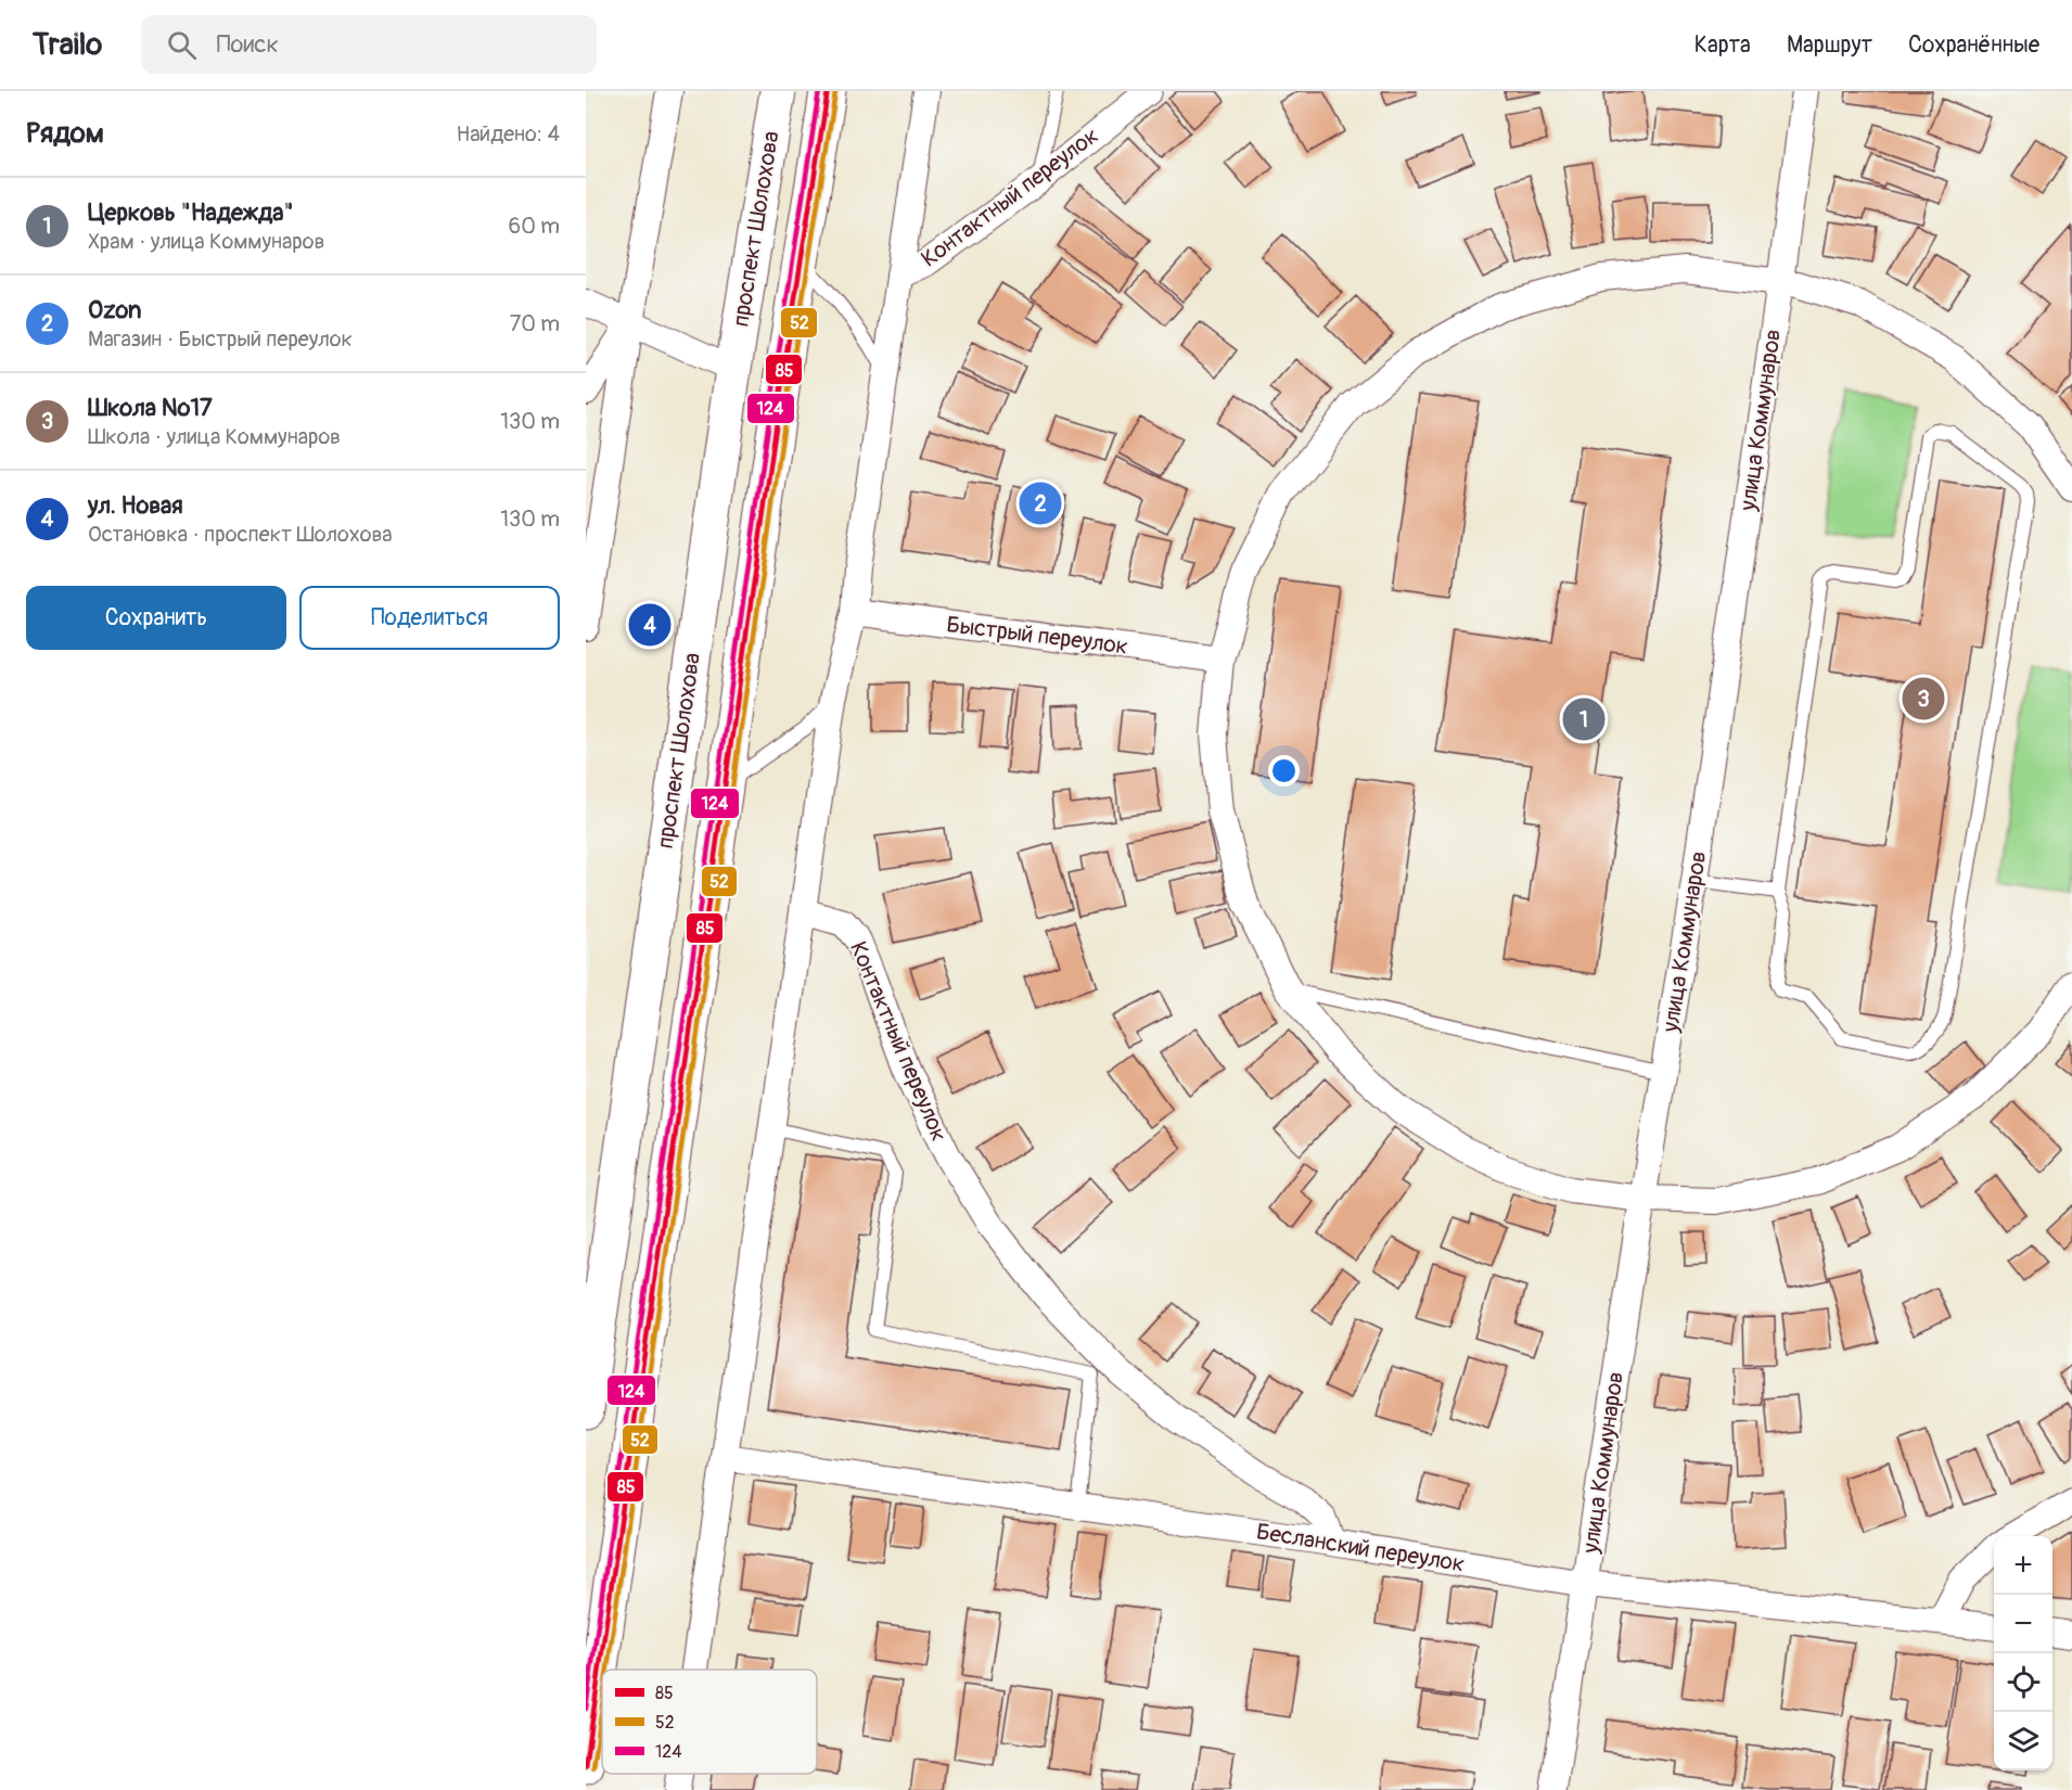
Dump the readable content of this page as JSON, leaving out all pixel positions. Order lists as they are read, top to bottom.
{
  "streets": {
    "main road": ["проспект Шолохова"],
    "street": [
      "Контактный переулок",
      "улица Коммунаров",
      "Быстрый переулок",
      "Бесланский переулок"
    ]
  },
  "crossings": [
    ["Контактный переулок", "Бесланский переулок"],
    ["улица Коммунаров", "Бесланский переулок"]
  ],
  "lines": ["transit line 85", "transit line 124", "transit line 52"],
  "legend": ["85", "52", "124"],
  "page": {
    "header": "Trailo",
    "search": "Поиск",
    "nav": ["Карта", "Маршрут", "Сохранённые"],
    "heading": ["Рядом", "Найдено: 4"],
    "list": [
      {
        "mark": "1",
        "name": "Церковь \"Надежда\"",
        "note": "Храм · улица Коммунаров",
        "value": "60 m"
      },
      {
        "mark": "2",
        "name": "Ozon",
        "note": "Магазин · Быстрый переулок",
        "value": "70 m"
      },
      {
        "mark": "3",
        "name": "Школа №17",
        "note": "Школа · улица Коммунаров",
        "value": "130 m"
      },
      {
        "mark": "4",
        "name": "ул. Новая",
        "note": "Остановка · проспект Шолохова",
        "value": "130 m"
      }
    ],
    "pins": [
      "2",
      "4",
      "3",
      "1"
    ],
    "buttons": ["Сохранить", "Поделиться"],
    "map_buttons": ["+", "−"]
  }
}
